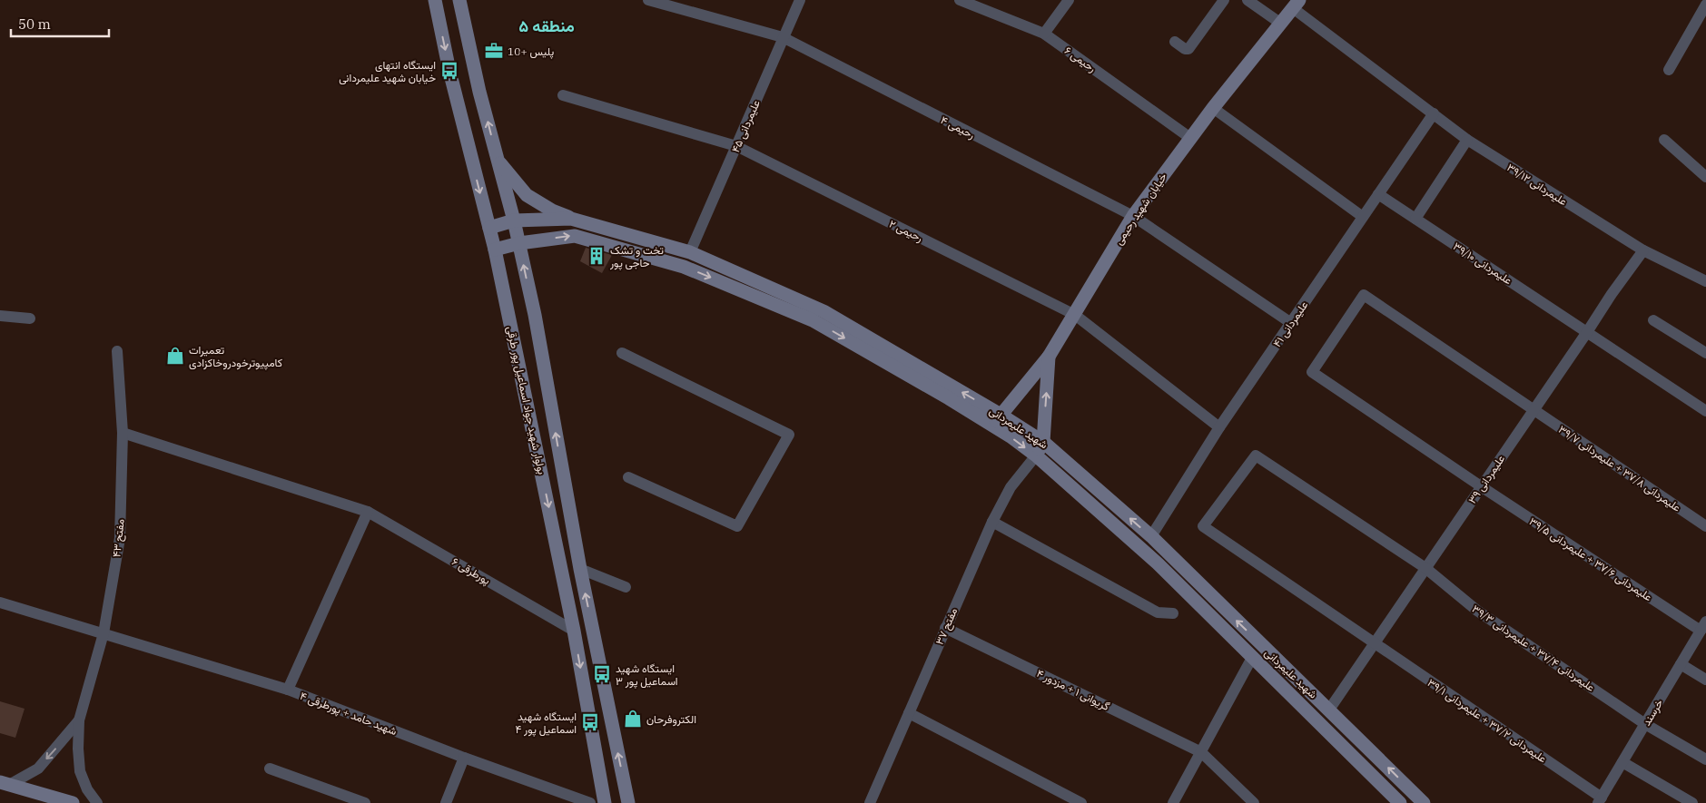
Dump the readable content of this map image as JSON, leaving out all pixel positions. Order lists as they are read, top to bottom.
{
  "streets": {
    "street": [
      "رحیمی ۶",
      "علیمردانی ۴۵",
      "رحیمی ۴",
      "علیمردانی ۳۹/۱۲",
      "خیابان شهید رحیمی",
      "رحیمی ۲",
      "علیمردانی ۳۹/۱۰",
      "علیمردانی ۴۱",
      "بولوار شهید جواد اسماعیل پور طرقی",
      "شهید علیمردانی",
      "علیمردانی ۳۷/۸ + علیمردانی ۳۹/۷",
      "علیمردانی ۳۹",
      "مفتح ۴۳",
      "علیمردانی ۳۷/۶ + علیمردانی ۳۹/۵",
      "پورطرقی ۶",
      "مفتح ۳۷",
      "علیمردانی ۳۷/۴ + علیمردانی ۳۹/۳",
      "گریوانی ۱ + مزدور ۴",
      "خرسند",
      "شهید حامد + پورطرقی ۴",
      "علیمردانی ۳۷/۲ + علیمردانی ۳۹/۱"
    ]
  },
  "crossings": [
    ["رحیمی ۶", "خیابان شهید رحیمی"],
    ["علیمردانی ۴۵", "رحیمی ۴"],
    ["علیمردانی ۴۵", "رحیمی ۲"],
    ["علیمردانی ۴۵", "شهید علیمردانی"],
    ["رحیمی ۴", "خیابان شهید رحیمی"],
    ["رحیمی ۴", "علیمردانی ۴۱"],
    ["علیمردانی ۳۹/۱۲", "خیابان شهید رحیمی"],
    ["علیمردانی ۳۹/۱۲", "علیمردانی ۴۱"],
    ["علیمردانی ۳۹/۱۲", "علیمردانی ۳۹"],
    ["خیابان شهید رحیمی", "رحیمی ۲"],
    ["خیابان شهید رحیمی", "شهید علیمردانی"],
    ["رحیمی ۲", "علیمردانی ۴۱"],
    ["علیمردانی ۳۹/۱۰", "علیمردانی ۴۱"],
    ["علیمردانی ۳۹/۱۰", "علیمردانی ۳۹"],
    ["علیمردانی ۴۱", "شهید علیمردانی"],
    ["بولوار شهید جواد اسماعیل پور طرقی", "شهید علیمردانی"],
    ["بولوار شهید جواد اسماعیل پور طرقی", "پورطرقی ۶"],
    ["شهید علیمردانی", "علیمردانی ۳۹"],
    ["شهید علیمردانی", "مفتح ۳۷"],
    ["علیمردانی ۳۷/۸ + علیمردانی ۳۹/۷", "علیمردانی ۳۹"],
    ["علیمردانی ۳۷/۸ + علیمردانی ۳۹/۷", "علیمردانی ۳۷/۶ + علیمردانی ۳۹/۵"],
    ["علیمردانی ۳۹", "علیمردانی ۳۷/۶ + علیمردانی ۳۹/۵"],
    ["علیمردانی ۳۹", "علیمردانی ۳۷/۴ + علیمردانی ۳۹/۳"],
    ["علیمردانی ۳۹", "علیمردانی ۳۷/۲ + علیمردانی ۳۹/۱"],
    ["مفتح ۴۳", "پورطرقی ۶"],
    ["مفتح ۴۳", "شهید حامد + پورطرقی ۴"],
    ["علیمردانی ۳۷/۶ + علیمردانی ۳۹/۵", "خرسند"],
    ["مفتح ۳۷", "گریوانی ۱ + مزدور ۴"],
    ["علیمردانی ۳۷/۴ + علیمردانی ۳۹/۳", "خرسند"],
    ["علیمردانی ۳۷/۴ + علیمردانی ۳۹/۳", "علیمردانی ۳۷/۲ + علیمردانی ۳۹/۱"],
    ["خرسند", "علیمردانی ۳۷/۲ + علیمردانی ۳۹/۱"]
  ],
  "districts": ["منطقه ۵"],
  "places": {
    "office": ["پلیس +10"],
    "bus stop": ["ایستگاه انتهای خیابان شهید علیمردانی", "ایستگاه شهید اسماعیل پور ۳", "ایستگاه شهید اسماعیل پور ۴"],
    "building": ["تخت و تشک حاجی پور"],
    "shop": ["تعمیرات کامپیوترخودروخاکزادی", "الکتروفرحان"]
  },
  "scale_bar": "50 m"
}
